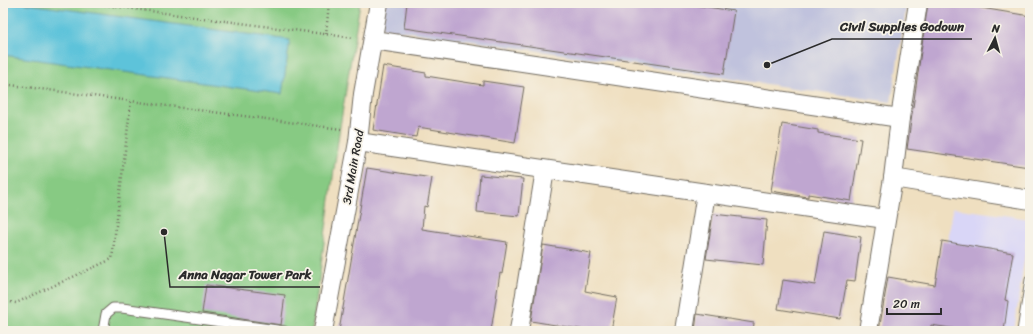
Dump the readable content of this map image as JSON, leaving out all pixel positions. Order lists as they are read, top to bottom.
{
  "streets": {
    "street": ["3rd Main Road"]
  },
  "places": ["Civil Supplies Godown", "Anna Nagar Tower Park"],
  "scale_bar": "20 m",
  "north": "top"
}
